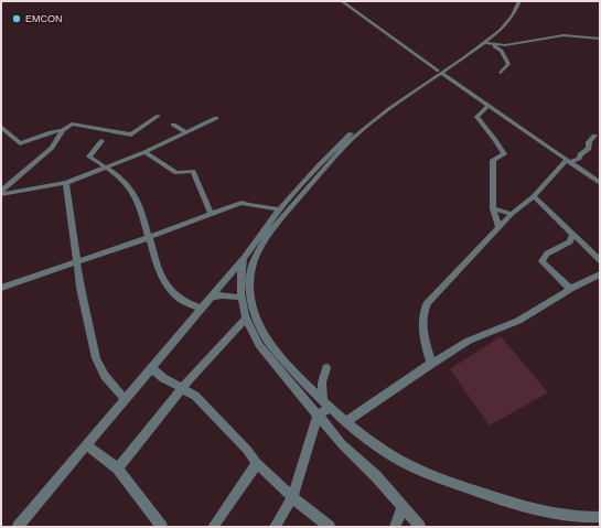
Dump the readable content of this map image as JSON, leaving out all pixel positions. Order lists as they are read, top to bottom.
{
  "places": ["EMCON"]
}
